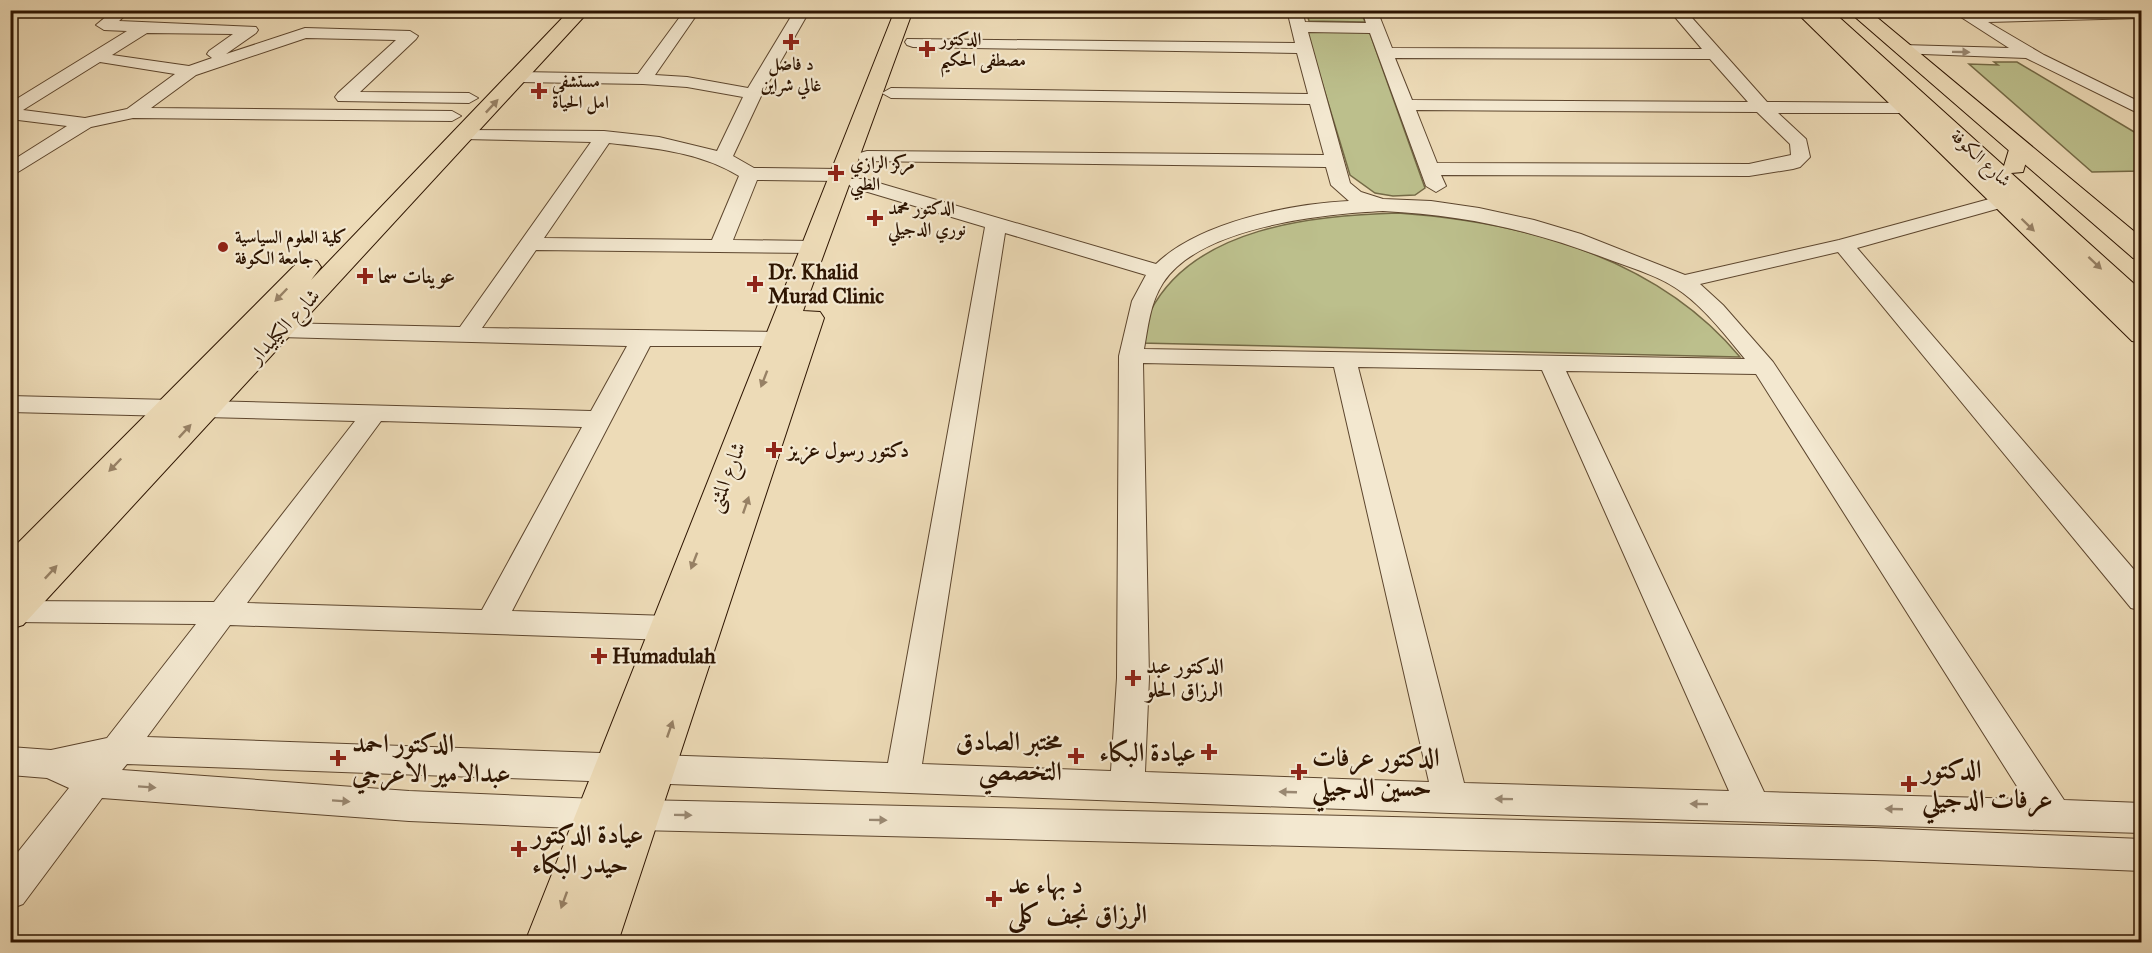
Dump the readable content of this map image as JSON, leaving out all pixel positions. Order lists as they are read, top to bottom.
{
  "streets": {
    "main road": ["شارع الكوفة", "شارع الكيليدار", "شارع المثنى"]
  },
  "places": {
    "health": [
      "د فاضل غالي شراين",
      "الدكتور مصطفى الحكيم",
      "مستشفى امل الحياة",
      "مركز الرازي الطبي",
      "الدكتور محمد نوري الدجيلي",
      "عوينات سما",
      "Dr. Khalid Murad Clinic",
      "دكتور رسول عزيز",
      "Humadulah",
      "الدكتور عبد الرزاق الحلو",
      "عيادة البكاء",
      "مختبر الصادق التخصصي",
      "الدكتور احمد عبدالامير الاعرجي",
      "الدكتور عرفات حسين الدجيلي",
      "الدكتور عرفات الدجيلي",
      "عيادة الدكتور حيدر البكاء",
      "د بهاء عد الرزاق نجف كلى"
    ],
    "other": ["كلية العلوم السياسية جامعة الكوفة"]
  }
}
